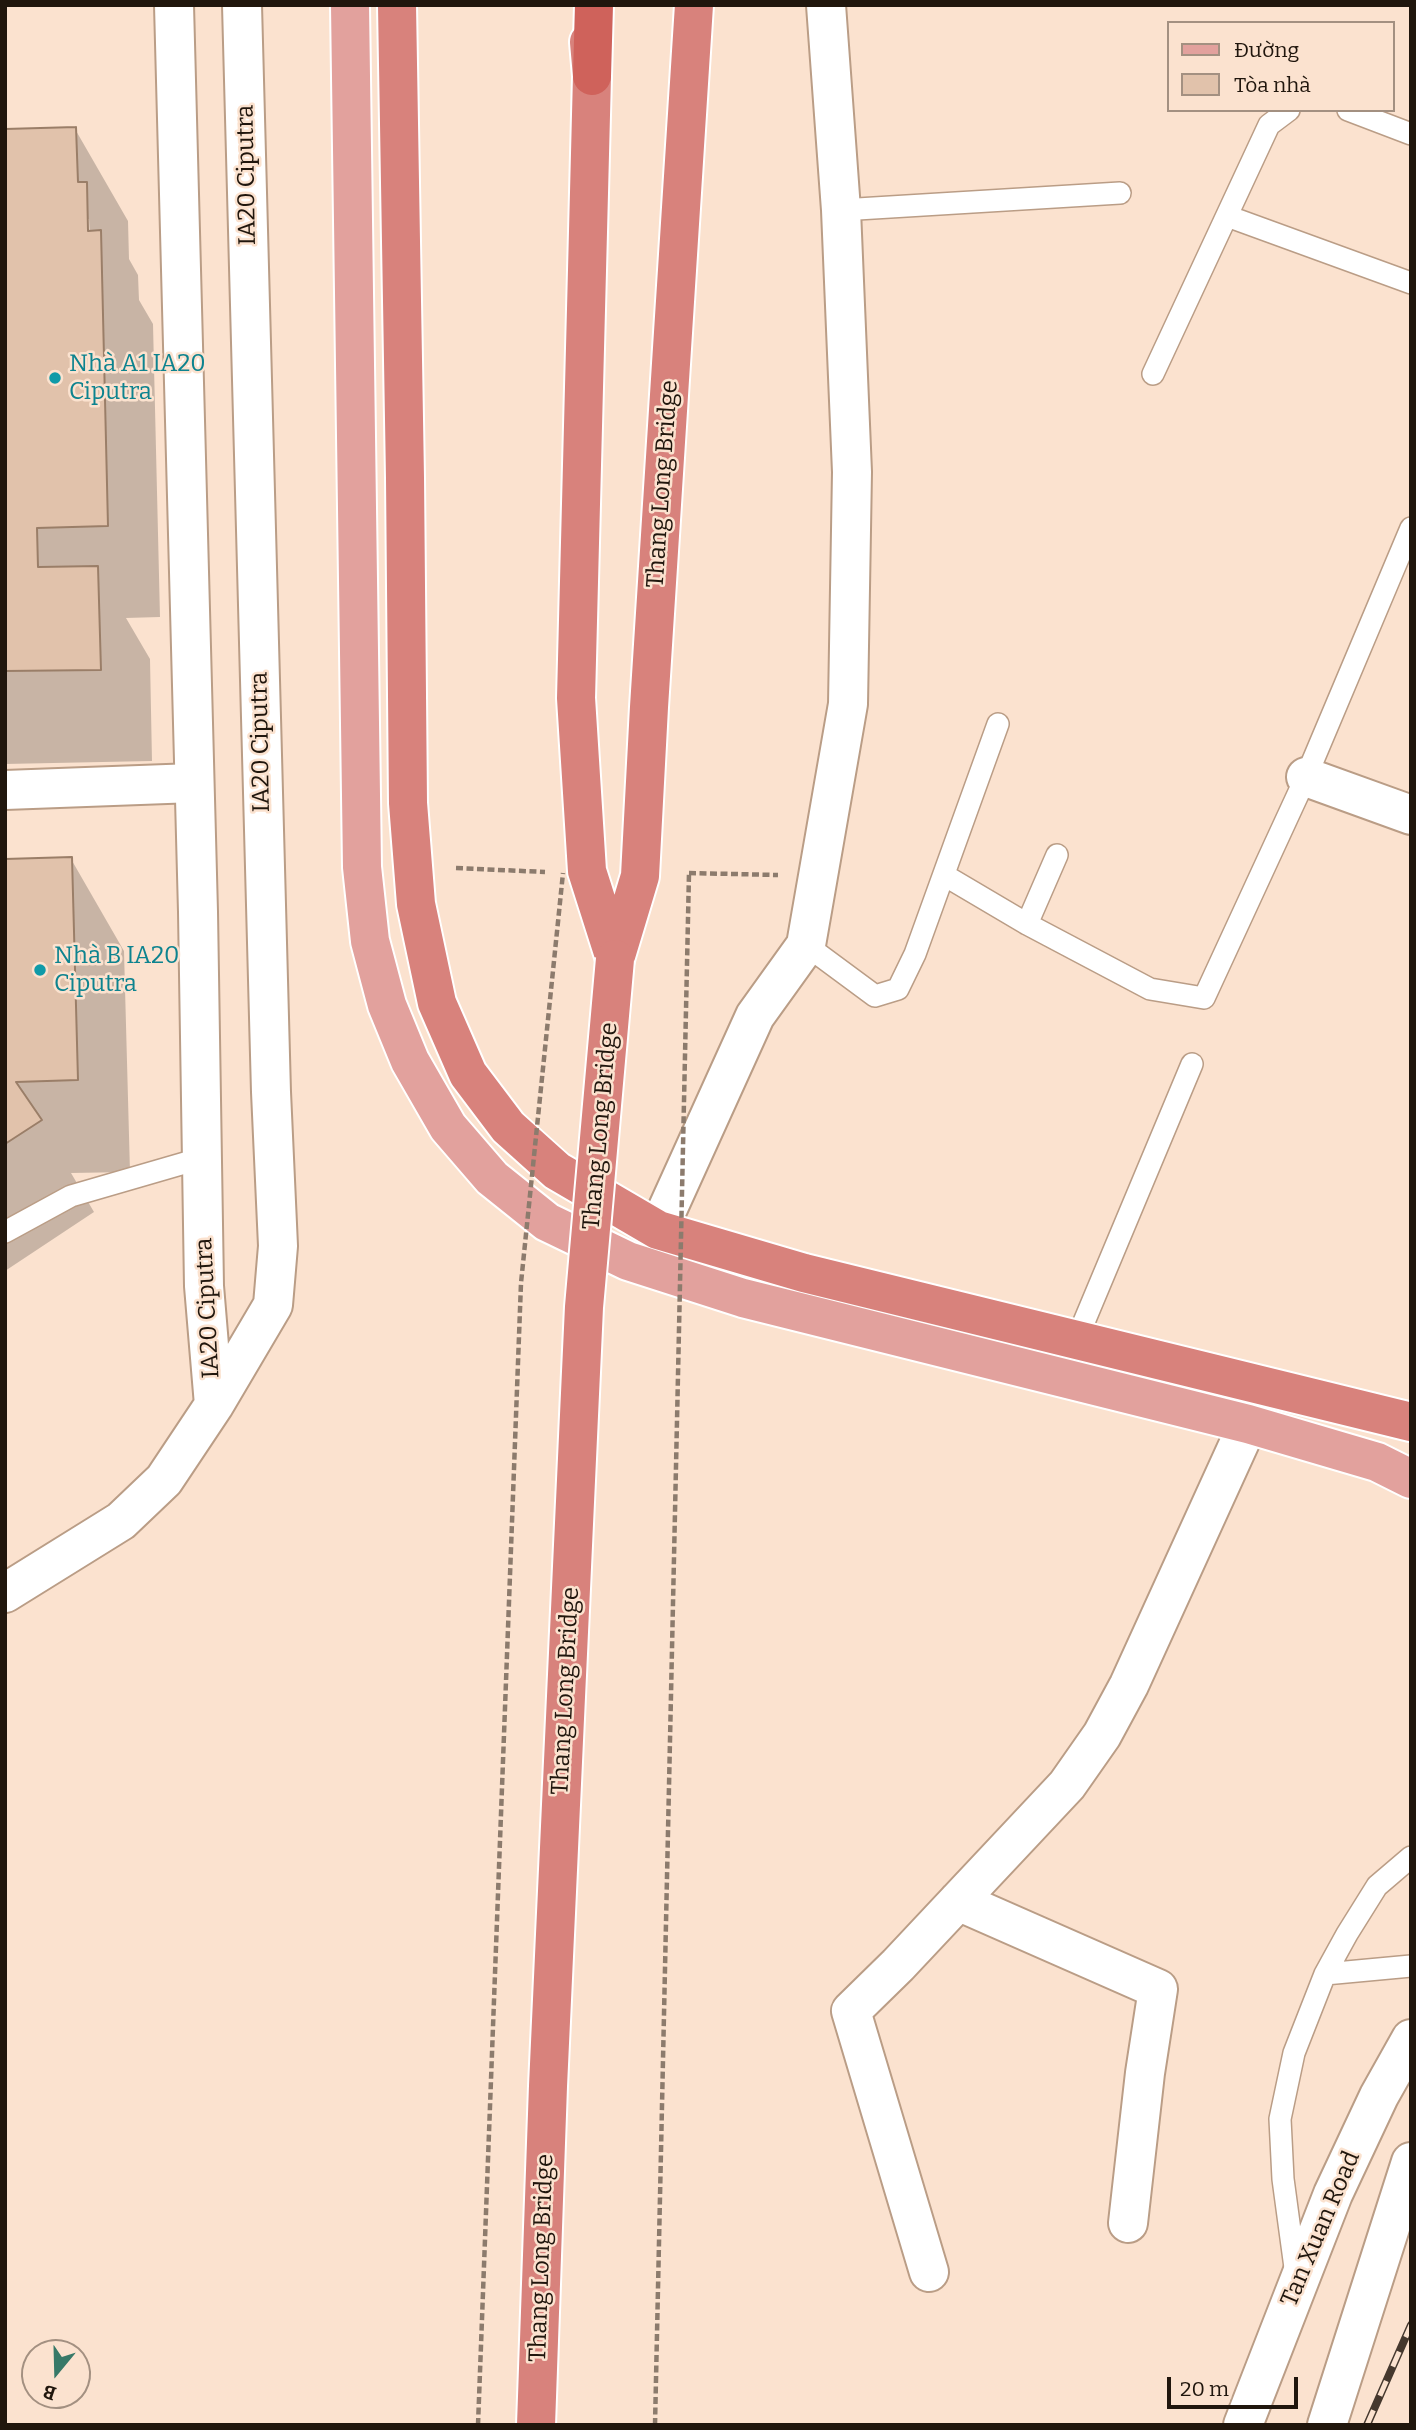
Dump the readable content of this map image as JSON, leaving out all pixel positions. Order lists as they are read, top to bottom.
{
  "streets": {
    "highway": ["Thang Long Bridge"],
    "street": ["IA20 Ciputra", "Tan Xuan Road"]
  },
  "places": ["Nhà A1 IA20 Ciputra", "Nhà B IA20 Ciputra"],
  "legend": ["Đường", "Tòa nhà"],
  "scale_bar": "20 m",
  "north": "bottom"
}
